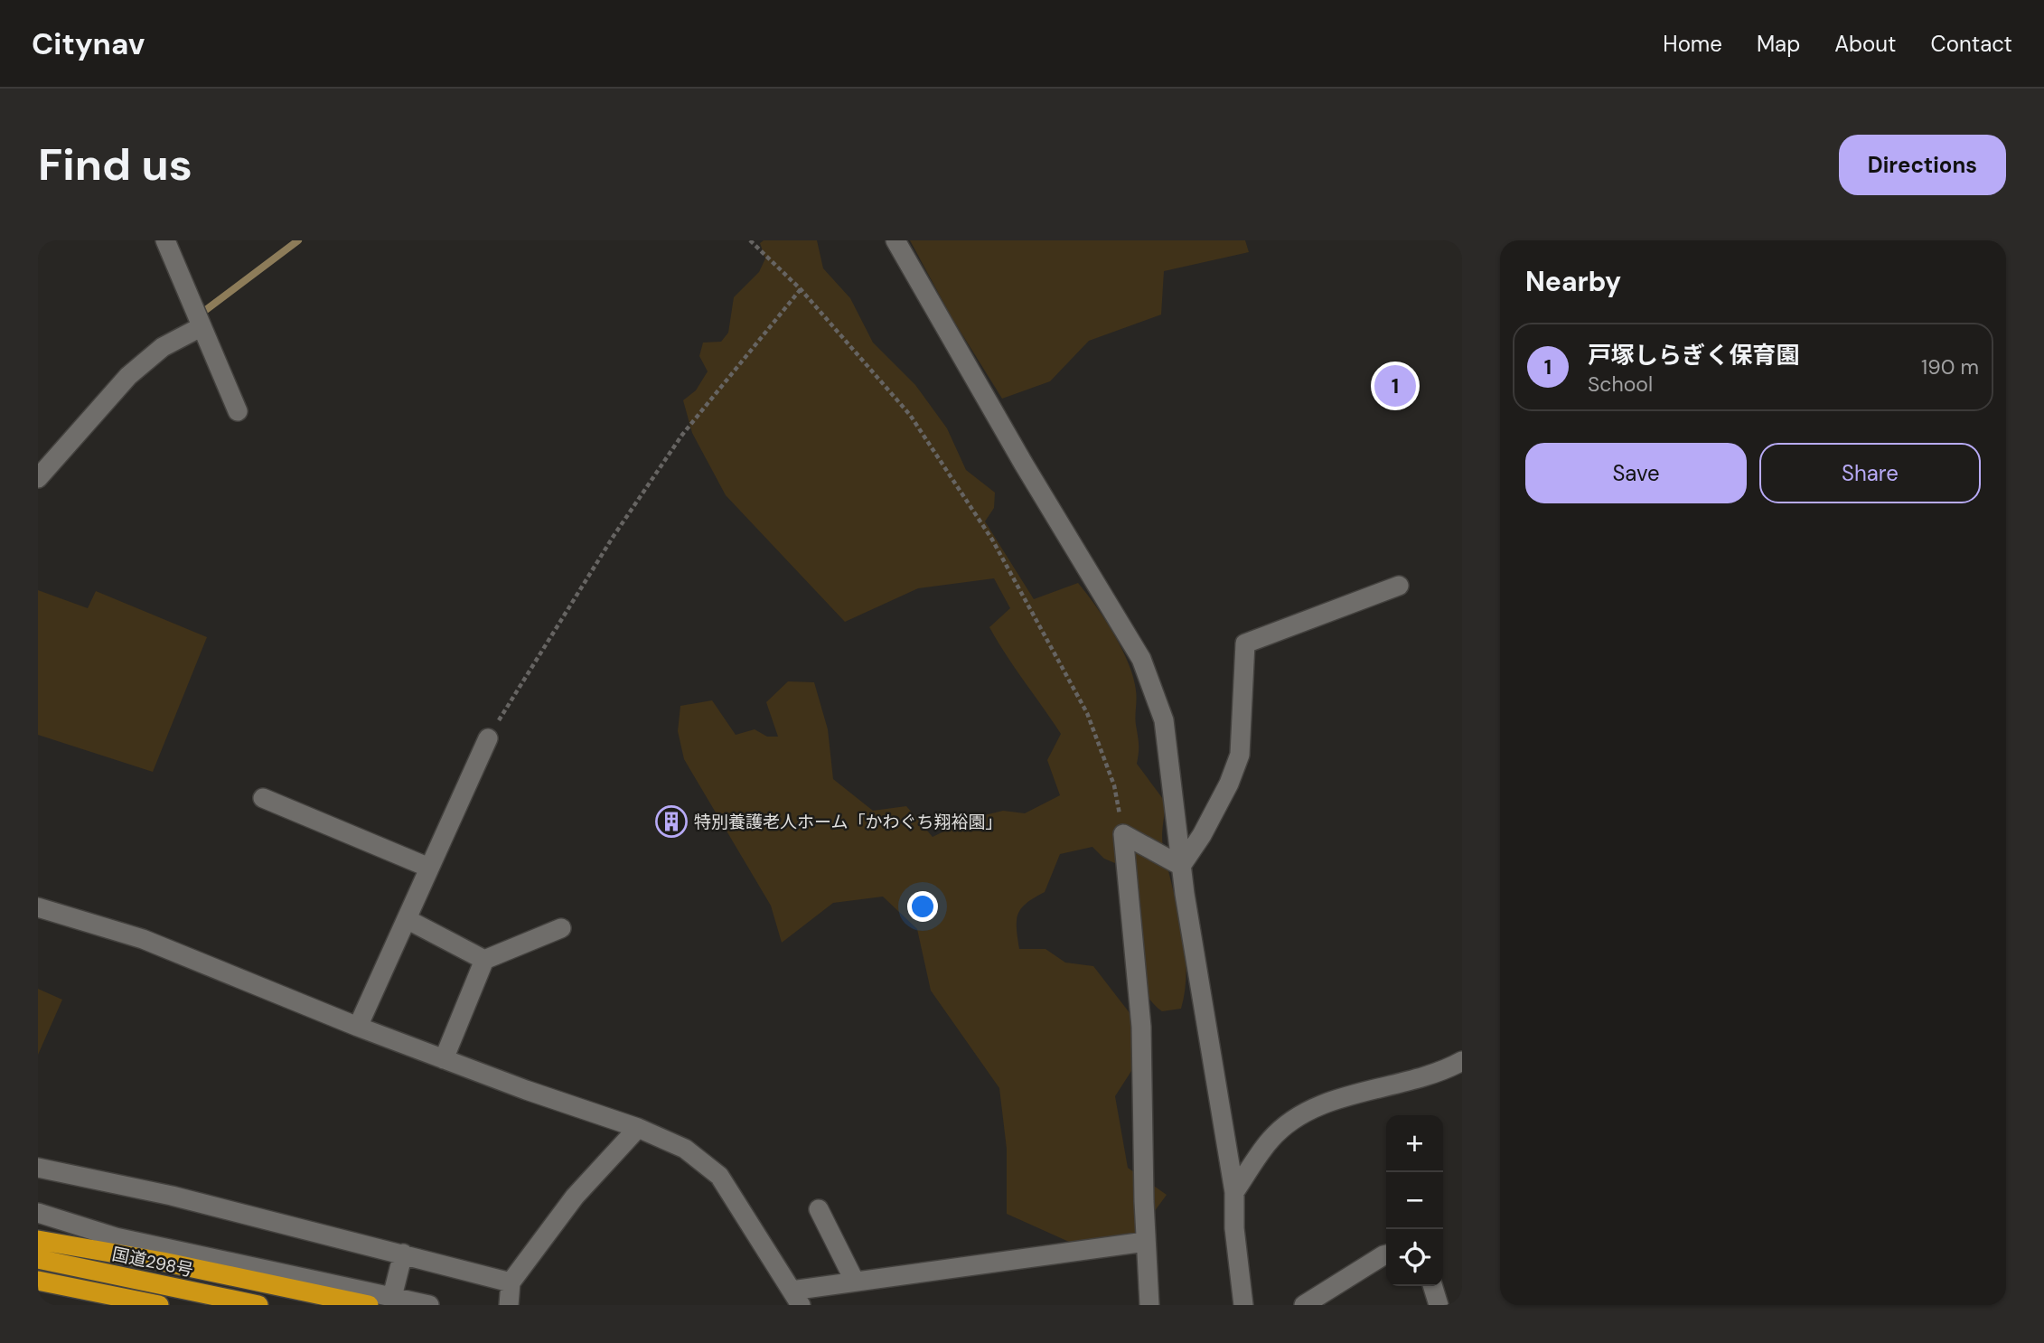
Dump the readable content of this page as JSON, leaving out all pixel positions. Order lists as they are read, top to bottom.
{
  "streets": {
    "highway": ["国道298号"]
  },
  "places": {
    "building": ["特別養護老人ホーム「かわぐち翔裕園」"]
  },
  "page": {
    "header": "Citynav",
    "nav": [
      "Home",
      "Map",
      "About",
      "Contact"
    ],
    "buttons": [
      "Directions",
      ["Save", "Share"]
    ],
    "title": "Find us",
    "heading": "Nearby",
    "list": [
      {
        "mark": "1",
        "name": "戸塚しらぎく保育園",
        "note": "School",
        "value": "190 m"
      }
    ],
    "pins": "1",
    "map_buttons": ["+", "−"]
  }
}
